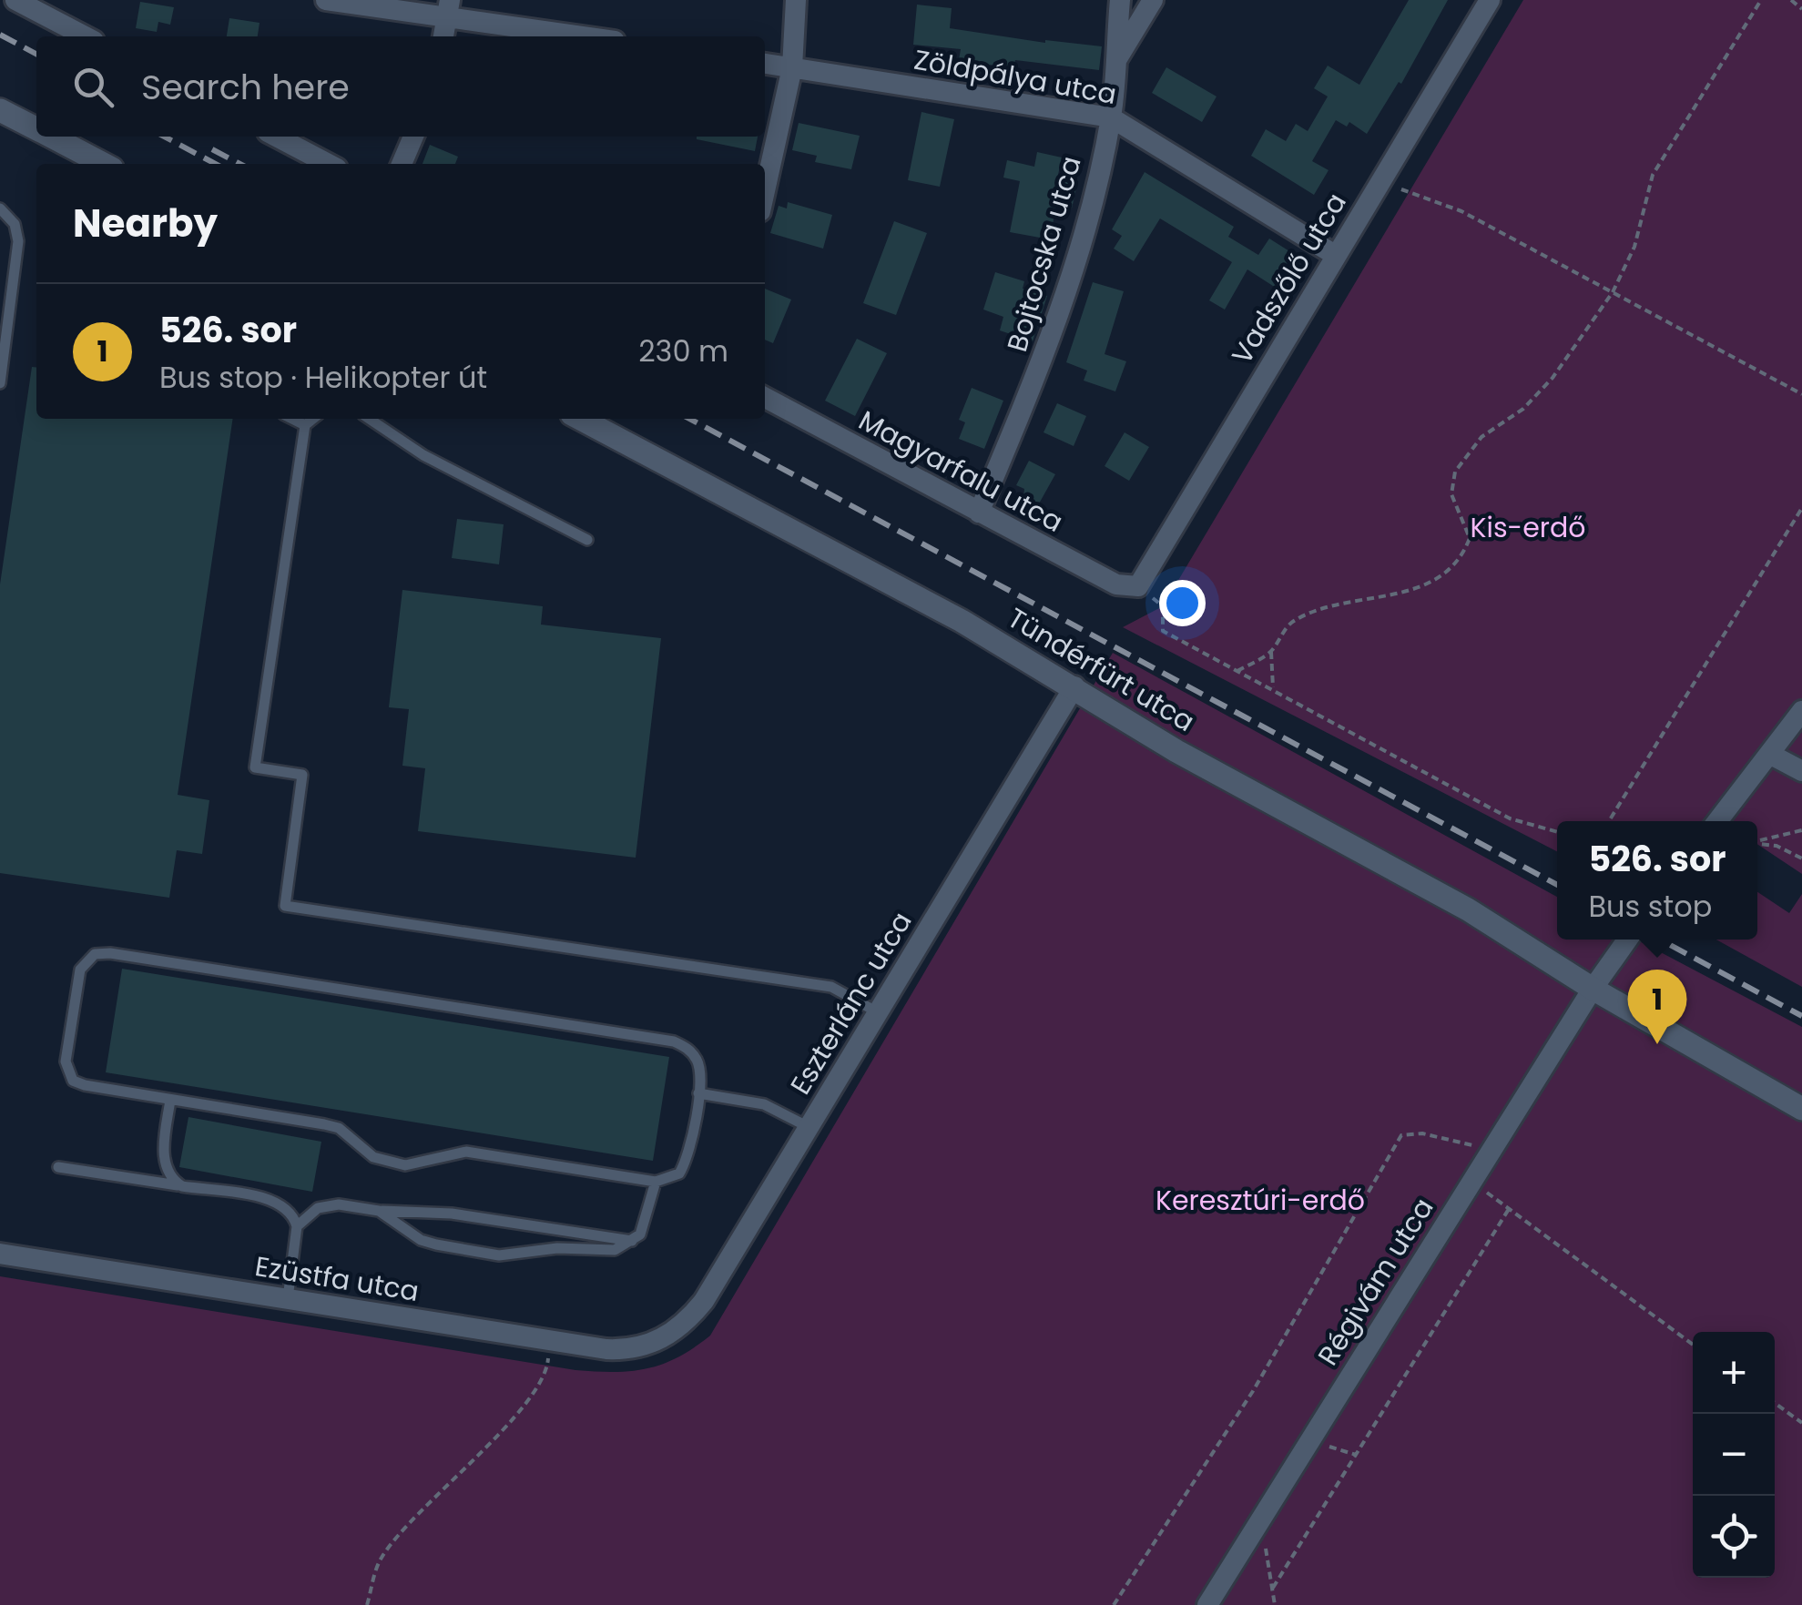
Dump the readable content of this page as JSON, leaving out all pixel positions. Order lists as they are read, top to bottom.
{
  "streets": {
    "street": [
      "Zöldpálya utca",
      "Bojtocska utca",
      "Vadszőlő utca",
      "Magyarfalu utca",
      "Tündérfürt utca",
      "Eszterlánc utca",
      "Ezüstfa utca",
      "Régivám utca"
    ]
  },
  "crossings": [
    ["Zöldpálya utca", "Bojtocska utca"],
    ["Zöldpálya utca", "Vadszőlő utca"],
    ["Bojtocska utca", "Magyarfalu utca"],
    ["Vadszőlő utca", "Magyarfalu utca"],
    ["Tündérfürt utca", "Eszterlánc utca"],
    ["Tündérfürt utca", "Régivám utca"],
    ["Eszterlánc utca", "Ezüstfa utca"]
  ],
  "parks": ["Kis-erdő", "Keresztúri-erdő"],
  "page": {
    "search": "Search here",
    "heading": "Nearby",
    "list": [
      {
        "mark": "1",
        "name": "526. sor",
        "note": "Bus stop · Helikopter út",
        "value": "230 m"
      }
    ],
    "popup": ["526. sor", "Bus stop"],
    "pins": "1",
    "map_buttons": ["+", "−"]
  }
}
